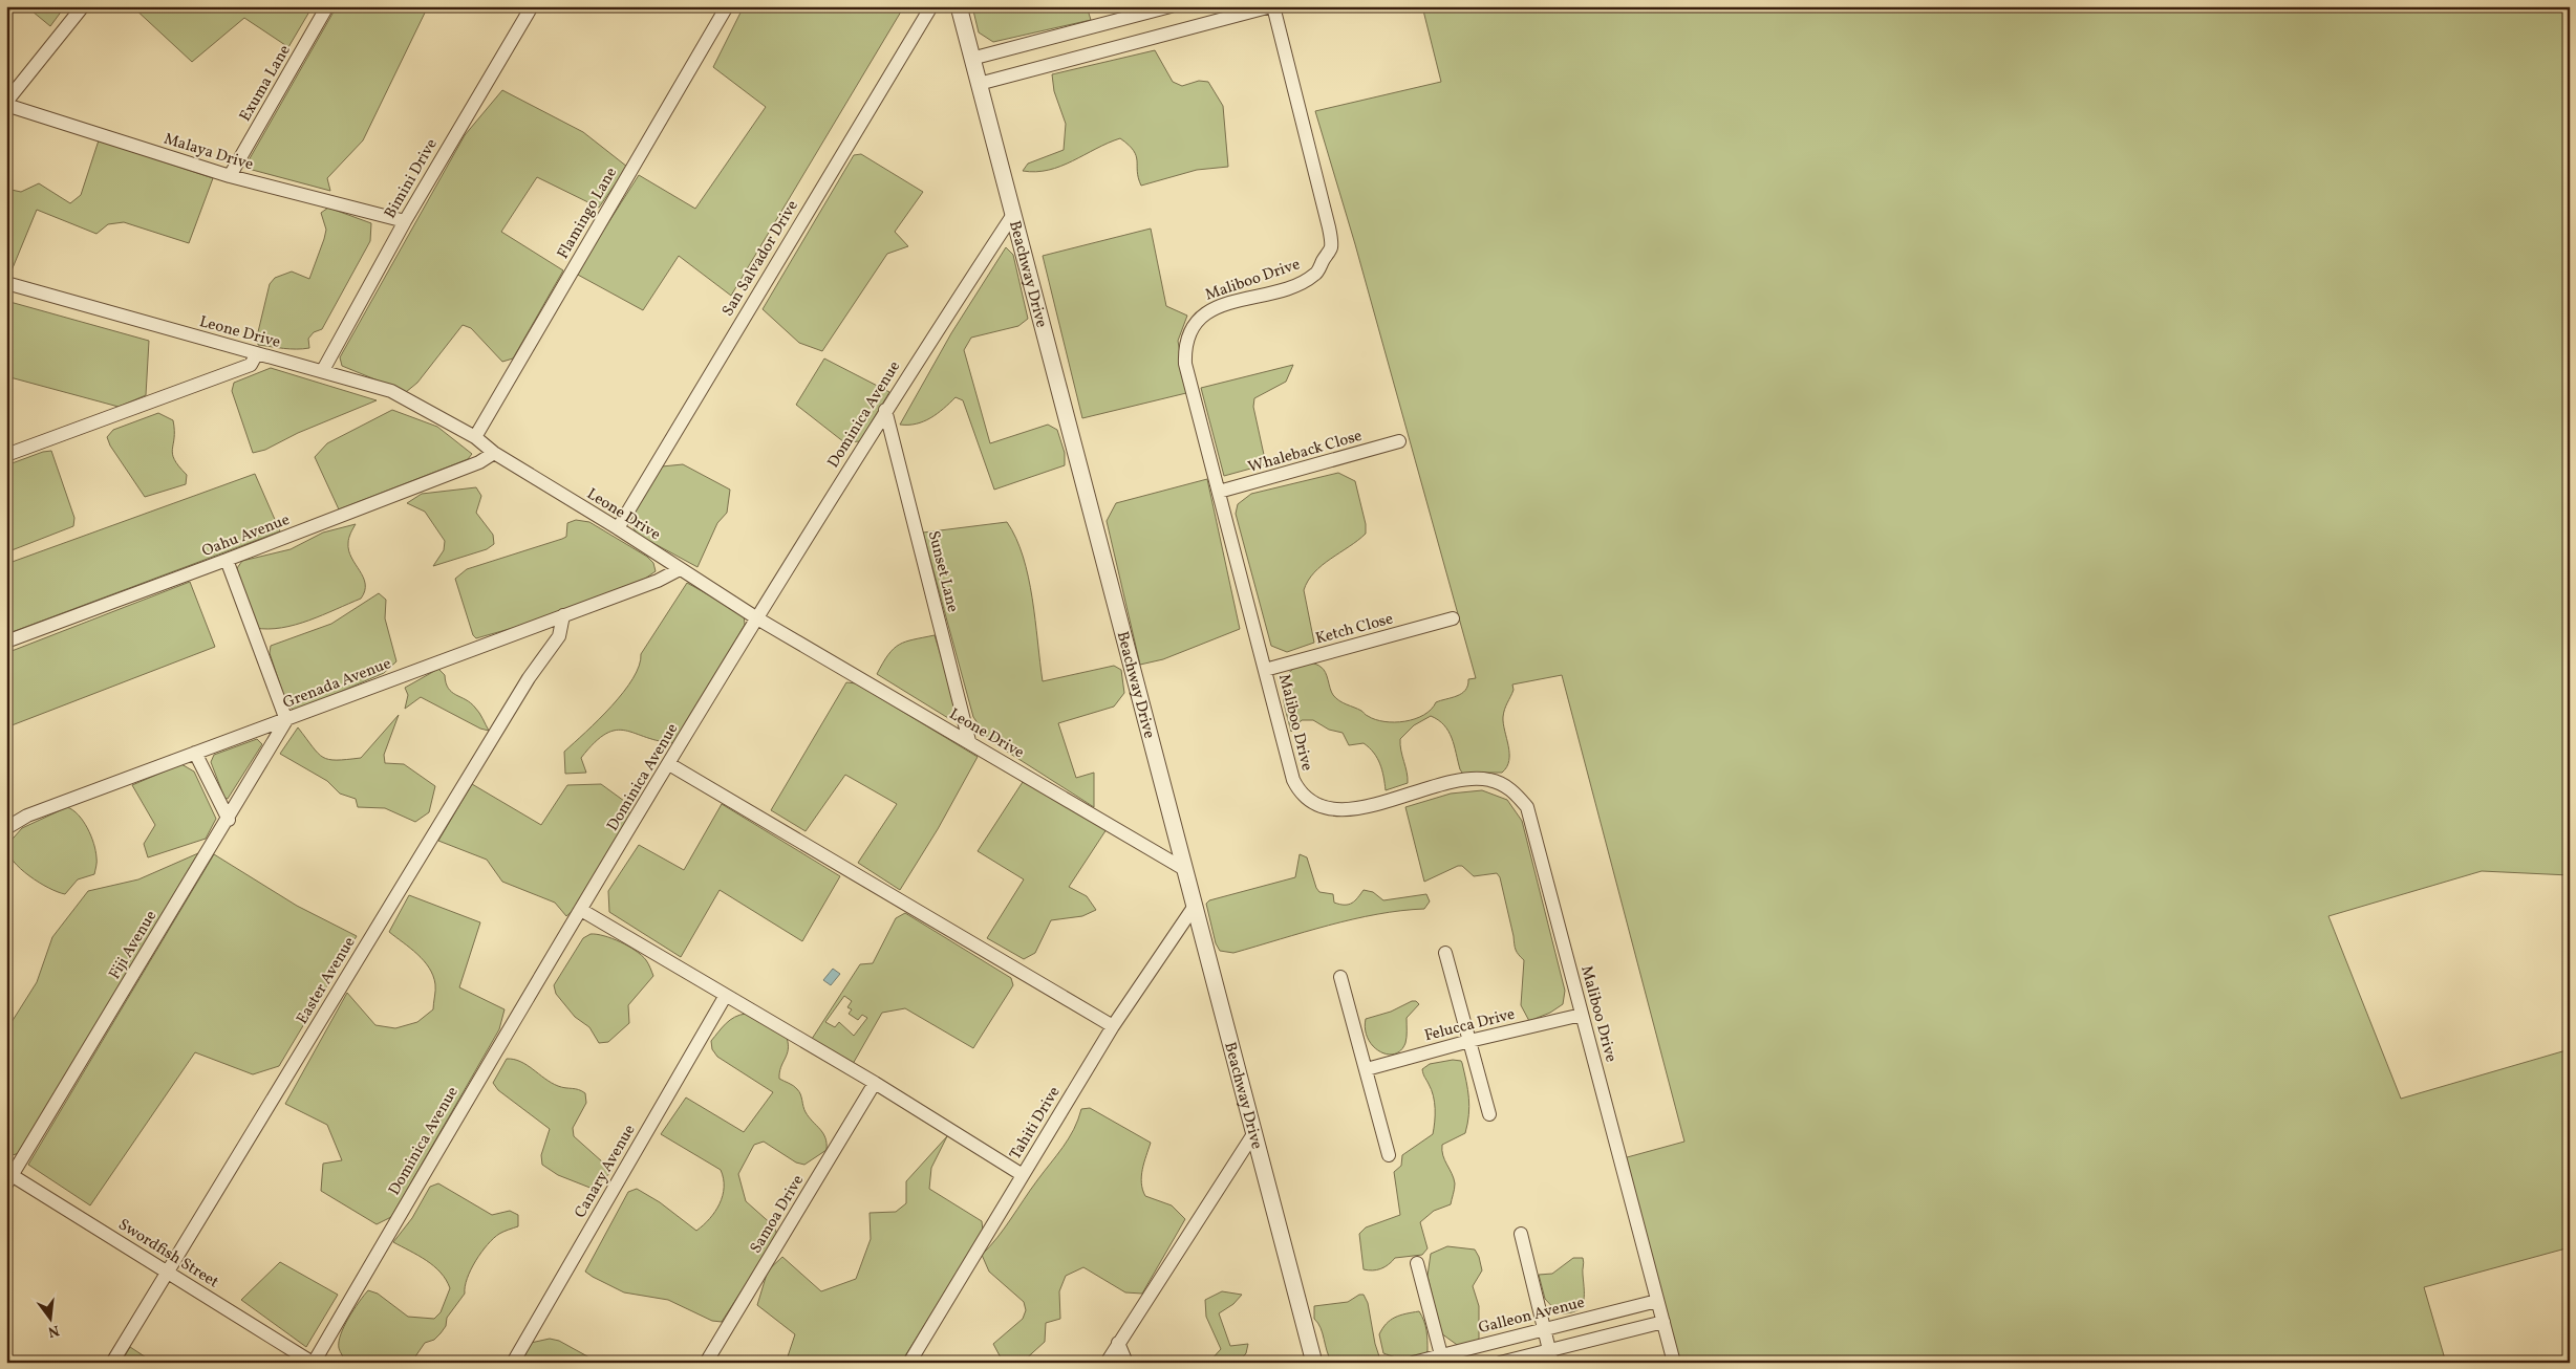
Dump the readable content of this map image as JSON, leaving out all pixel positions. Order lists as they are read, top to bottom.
{
  "streets": {
    "street": [
      "Exuma Lane",
      "Malaya Drive",
      "Bimini Drive",
      "Flamingo Lane",
      "San Salvador Drive",
      "Beachway Drive",
      "Maliboo Drive",
      "Leone Drive",
      "Dominica Avenue",
      "Whaleback Close",
      "Oahu Avenue",
      "Sunset Lane",
      "Ketch Close",
      "Grenada Avenue",
      "Fiji Avenue",
      "Easter Avenue",
      "Felucca Drive",
      "Tahiti Drive",
      "Canary Avenue",
      "Samoa Drive",
      "Swordfish Street",
      "Galleon Avenue"
    ]
  },
  "crossings": [
    ["Exuma Lane", "Malaya Drive"],
    ["Malaya Drive", "Bimini Drive"],
    ["Bimini Drive", "Leone Drive"],
    ["Flamingo Lane", "Leone Drive"],
    ["San Salvador Drive", "Leone Drive"],
    ["Beachway Drive", "Leone Drive"],
    ["Beachway Drive", "Dominica Avenue"],
    ["Beachway Drive", "Tahiti Drive"],
    ["Maliboo Drive", "Whaleback Close"],
    ["Maliboo Drive", "Ketch Close"],
    ["Maliboo Drive", "Felucca Drive"],
    ["Maliboo Drive", "Galleon Avenue"],
    ["Leone Drive", "Dominica Avenue"],
    ["Leone Drive", "Oahu Avenue"],
    ["Leone Drive", "Sunset Lane"],
    ["Leone Drive", "Grenada Avenue"],
    ["Dominica Avenue", "Sunset Lane"],
    ["Dominica Avenue", "Swordfish Street"],
    ["Grenada Avenue", "Fiji Avenue"],
    ["Grenada Avenue", "Easter Avenue"],
    ["Fiji Avenue", "Swordfish Street"],
    ["Easter Avenue", "Swordfish Street"]
  ],
  "north": "bottom"
}
